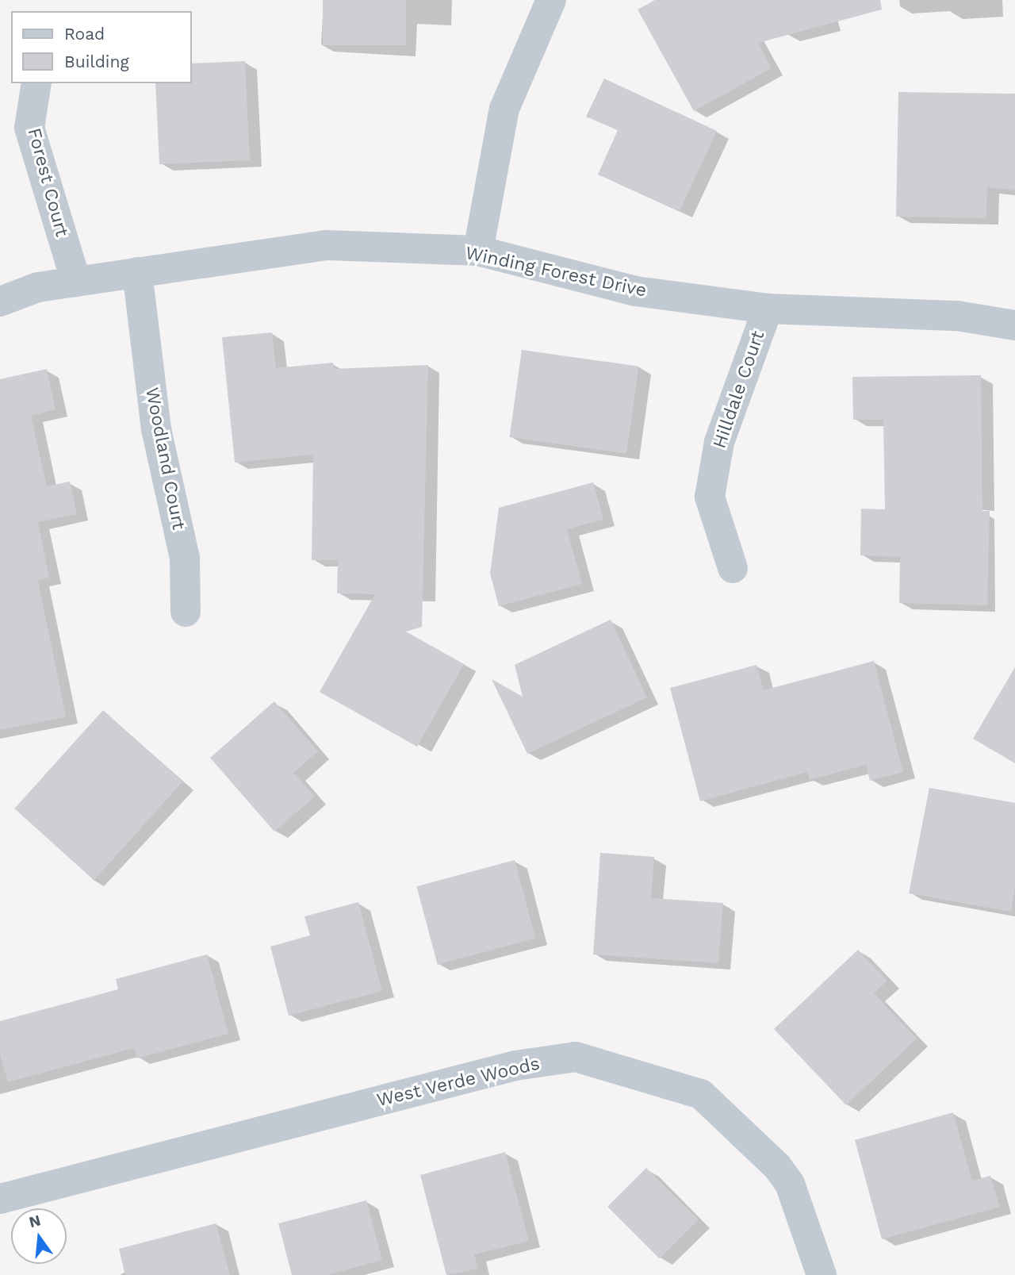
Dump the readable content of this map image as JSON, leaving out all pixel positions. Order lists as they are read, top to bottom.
{
  "streets": {
    "street": [
      "Forest Court",
      "Winding Forest Drive",
      "Hilldale Court",
      "Woodland Court",
      "West Verde Woods"
    ]
  },
  "crossings": [
    ["Forest Court", "Winding Forest Drive"],
    ["Winding Forest Drive", "Hilldale Court"],
    ["Winding Forest Drive", "Woodland Court"]
  ],
  "legend": ["Road", "Building"],
  "north": "top"
}
